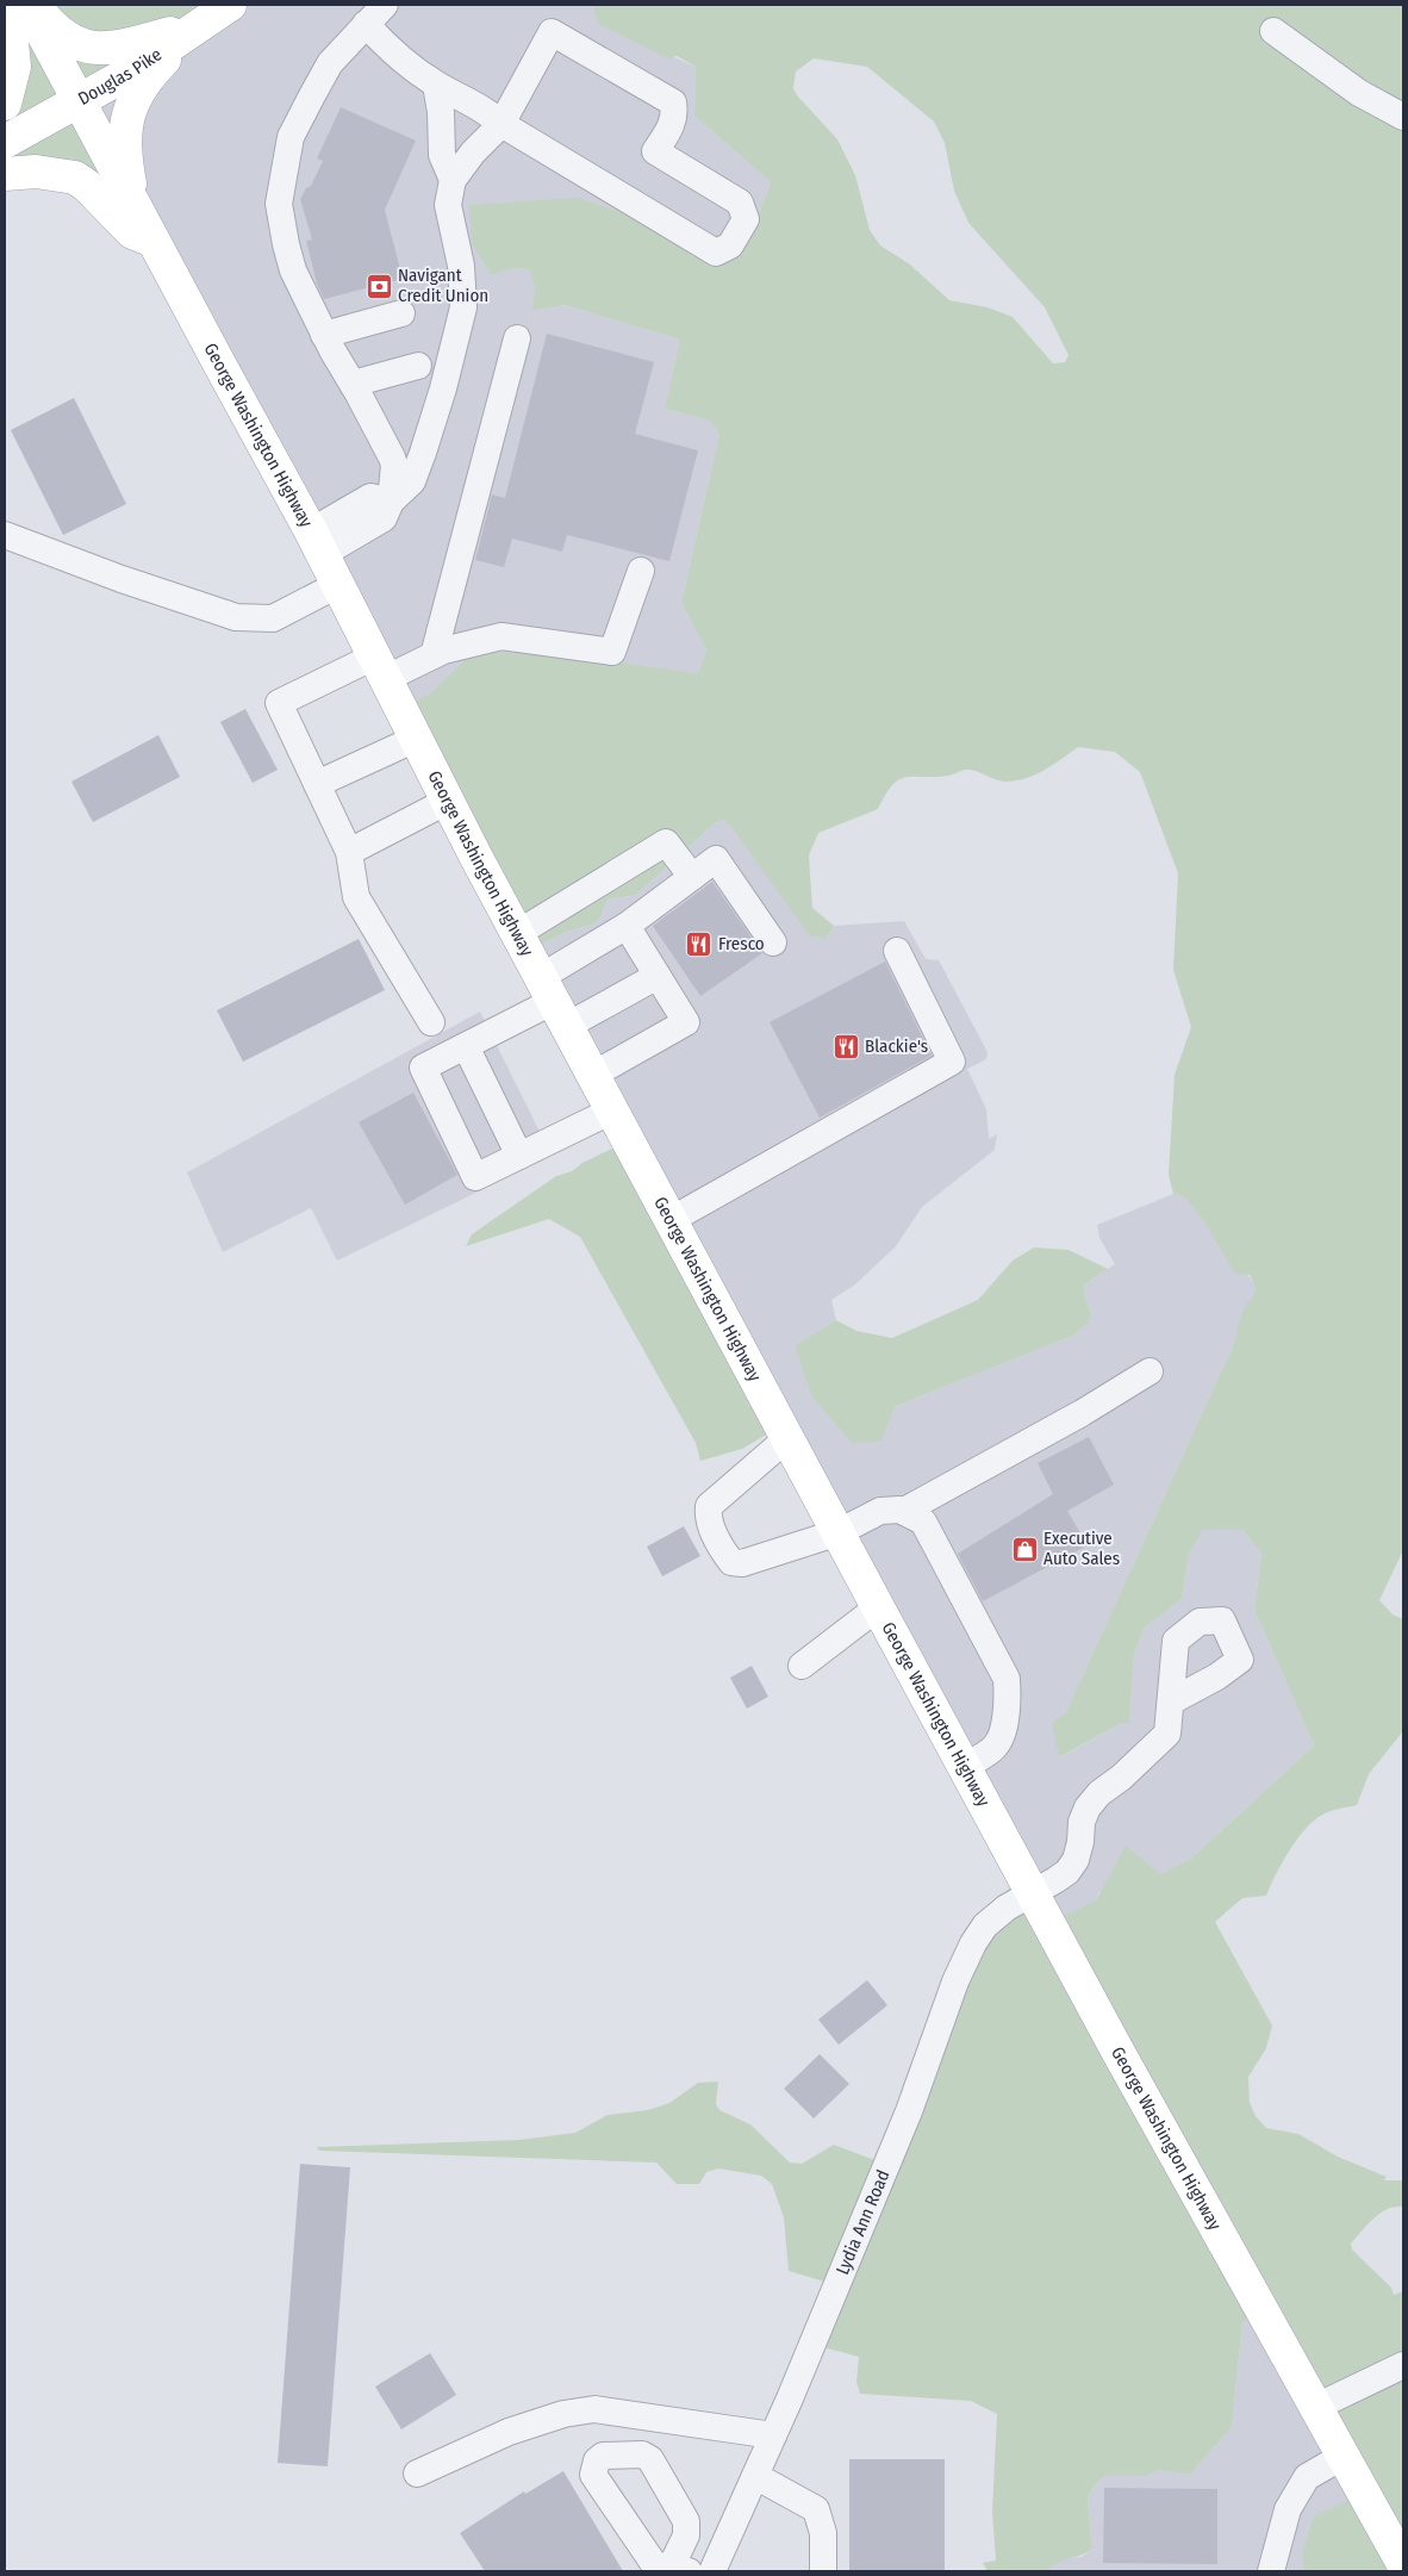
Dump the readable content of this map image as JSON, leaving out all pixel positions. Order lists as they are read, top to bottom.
{
  "streets": {
    "main road": ["Douglas Pike", "George Washington Highway"],
    "street": ["Lydia Ann Road"]
  },
  "crossings": [
    ["Douglas Pike", "George Washington Highway"],
    ["George Washington Highway", "Lydia Ann Road"]
  ],
  "places": {
    "bank": ["Navigant Credit Union"],
    "restaurant": ["Fresco", "Blackie's"],
    "shop": ["Executive Auto Sales"]
  }
}
